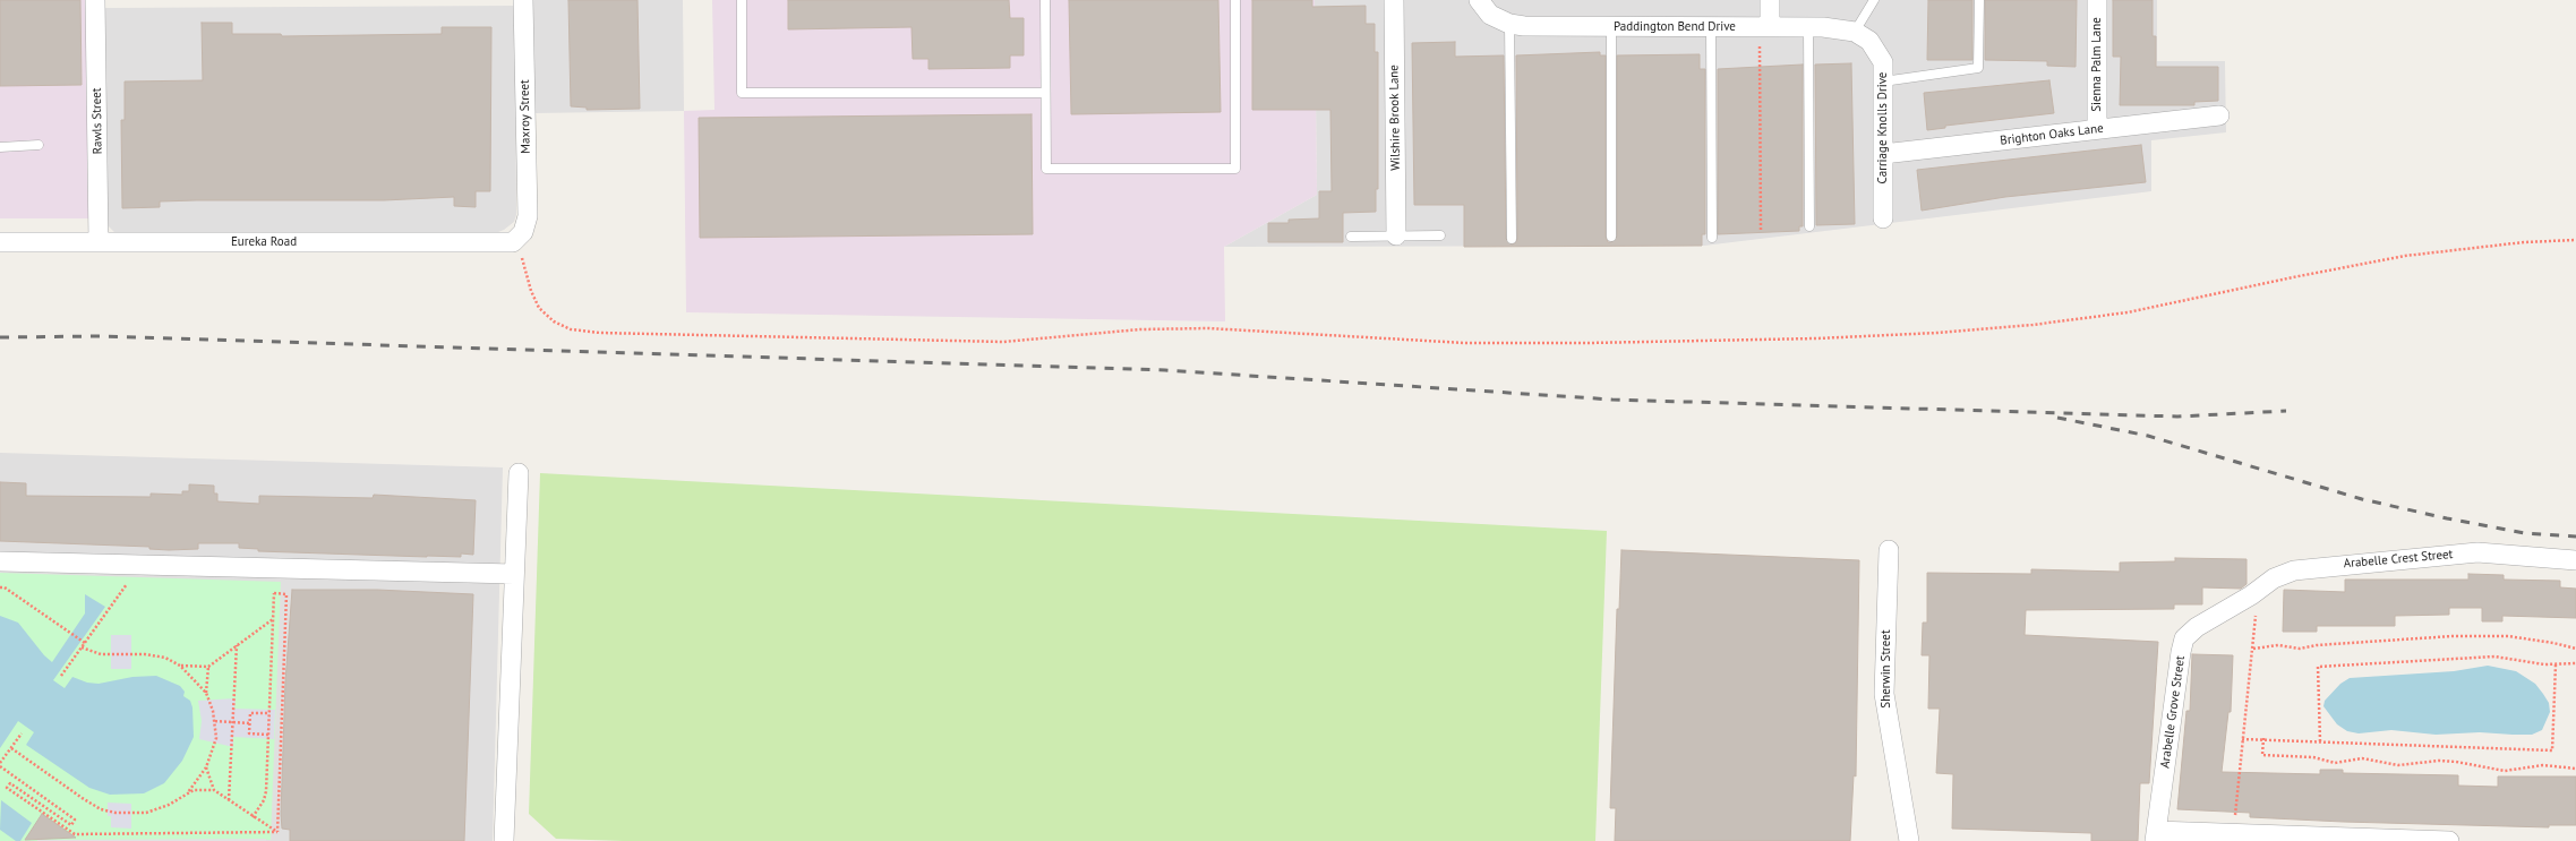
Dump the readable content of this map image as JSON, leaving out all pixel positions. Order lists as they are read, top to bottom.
{
  "streets": {
    "street": [
      "Paddington Bend Drive",
      "Sienna Palm Lane",
      "Maxroy Street",
      "Wilshire Brook Lane",
      "Rawls Street",
      "Carriage Knolls Drive",
      "Brighton Oaks Lane",
      "Eureka Road",
      "Arabelle Crest Street",
      "Sherwin Street",
      "Arabelle Grove Street"
    ]
  },
  "crossings": [
    ["Paddington Bend Drive", "Carriage Knolls Drive"],
    ["Sienna Palm Lane", "Brighton Oaks Lane"],
    ["Maxroy Street", "Eureka Road"],
    ["Rawls Street", "Eureka Road"],
    ["Carriage Knolls Drive", "Brighton Oaks Lane"],
    ["Arabelle Crest Street", "Arabelle Grove Street"]
  ]
}
